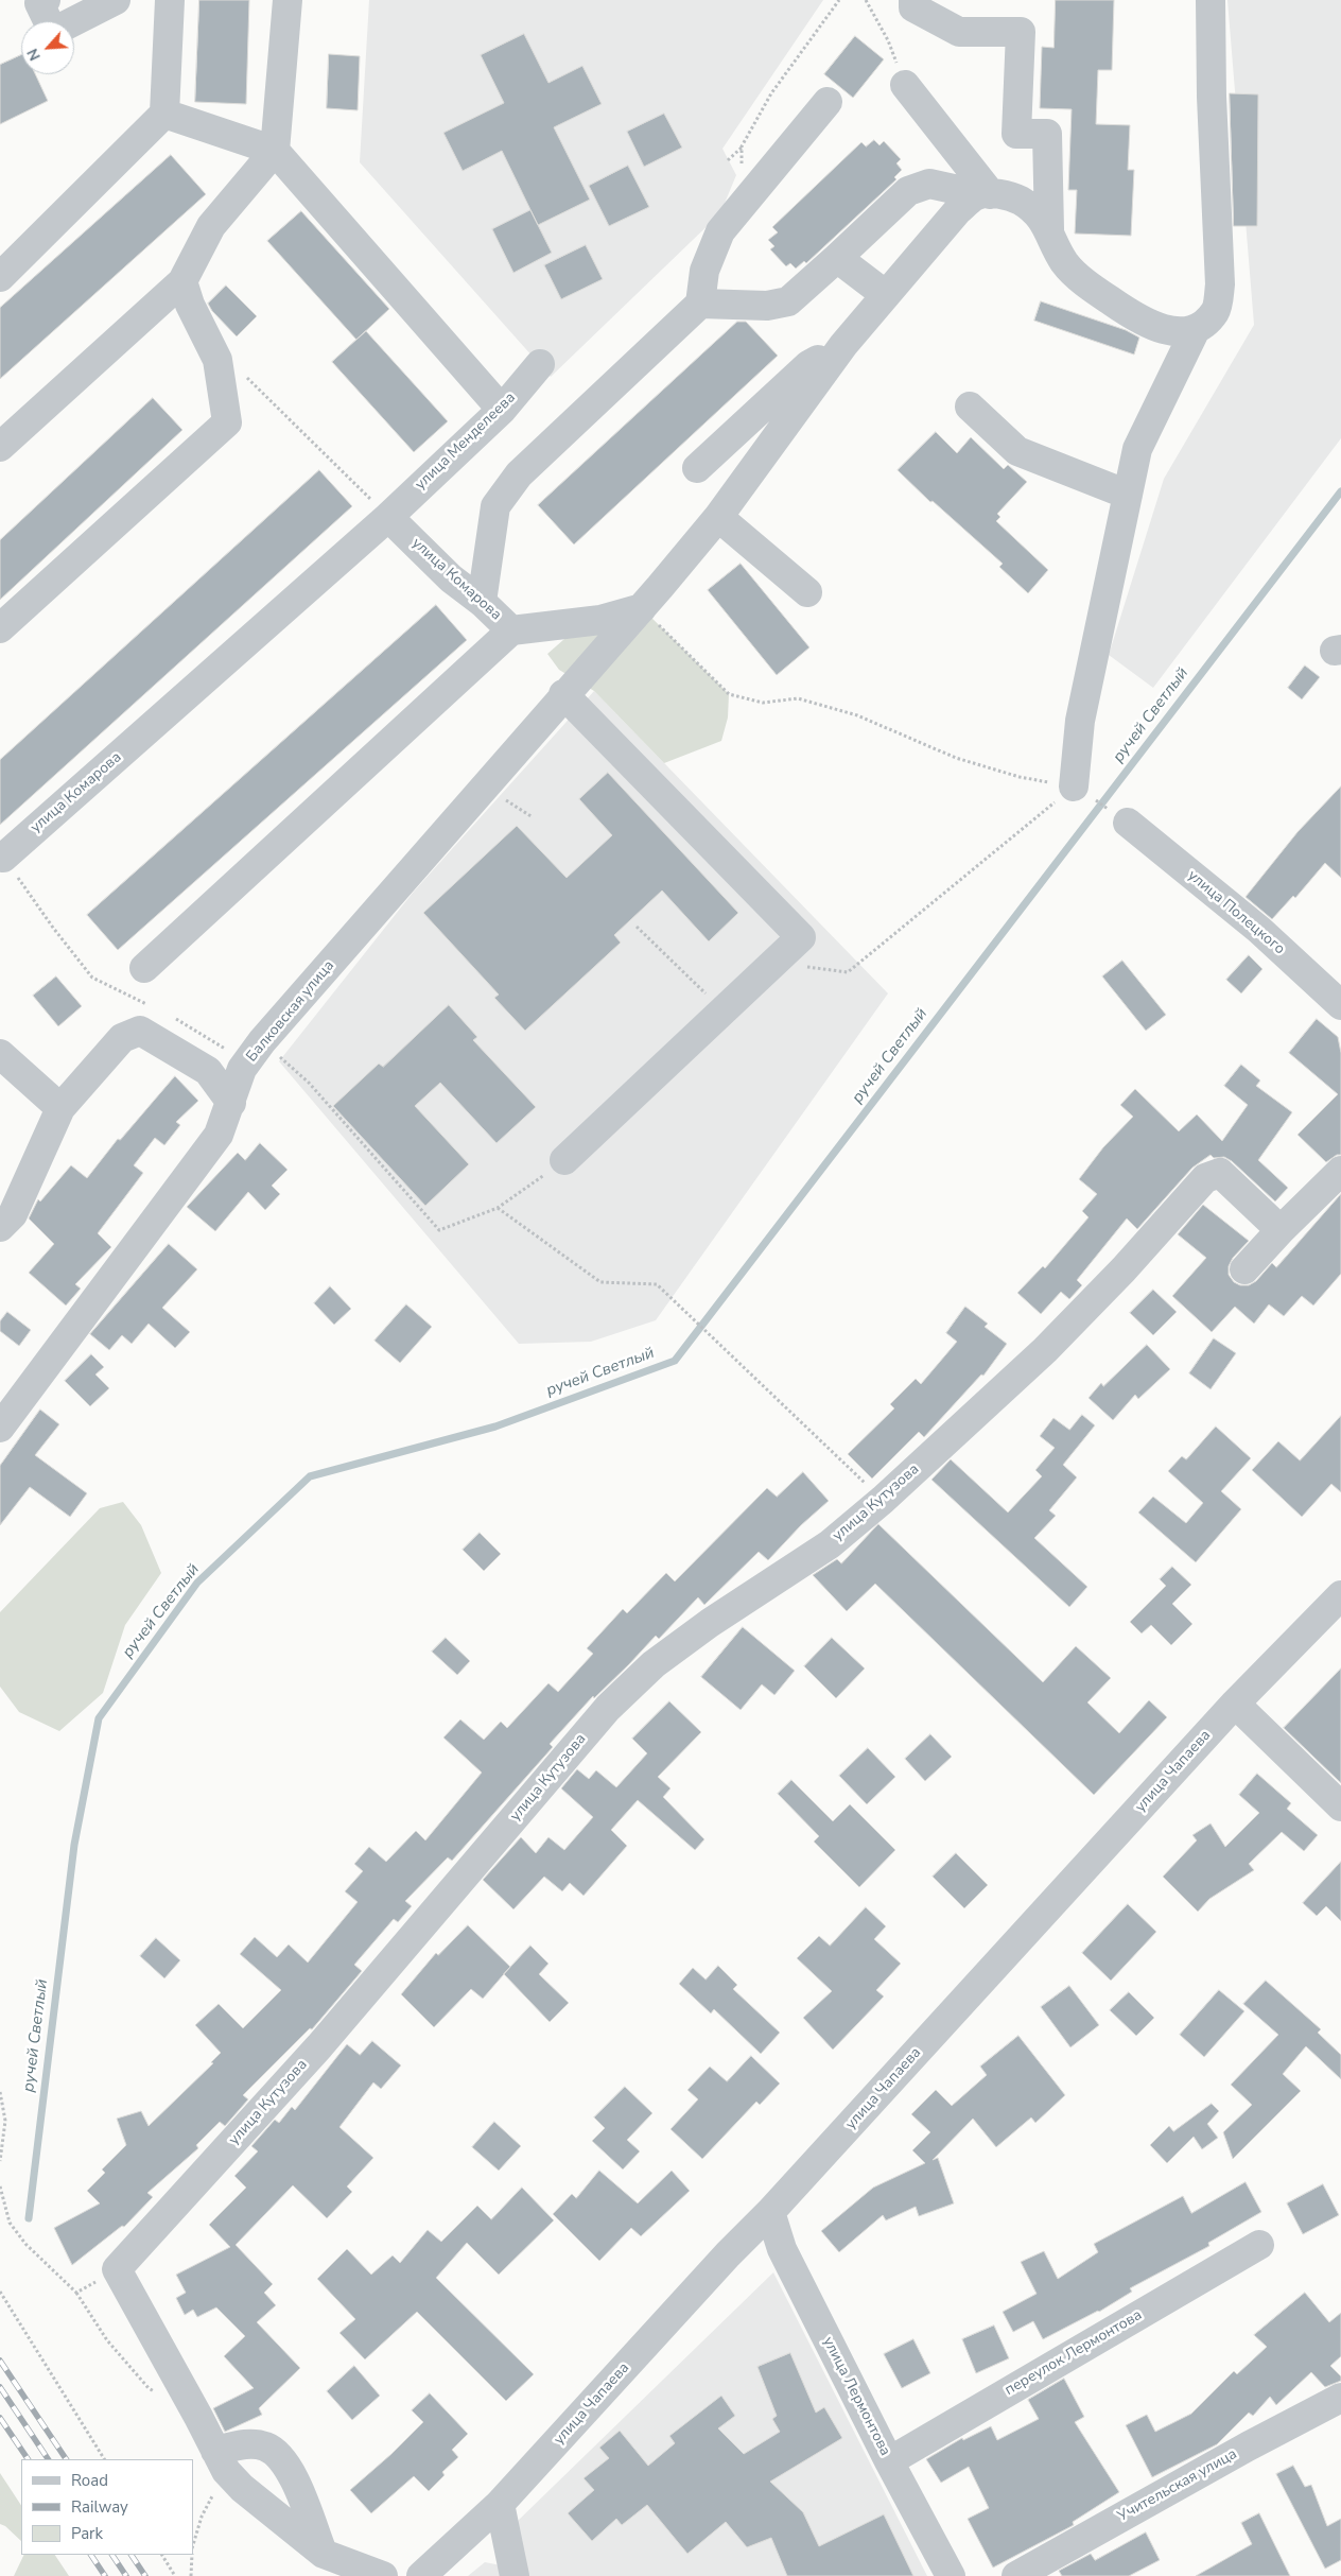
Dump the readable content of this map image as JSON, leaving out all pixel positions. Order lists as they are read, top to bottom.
{
  "streets": {
    "street": [
      "улица Менделеева",
      "улица Комарова",
      "улица Полецкого",
      "Балковская улица",
      "улица Кутузова",
      "улица Чапаева",
      "переулок Лермонтова",
      "улица Лермонтова",
      "Учительская улица"
    ]
  },
  "crossings": [
    ["улица Менделеева", "улица Комарова"],
    ["улица Чапаева", "улица Лермонтова"],
    ["переулок Лермонтова", "улица Лермонтова"]
  ],
  "water": ["ручей Светлый"],
  "legend": ["Road", "Railway", "Park"],
  "north": "bottom left"
}
